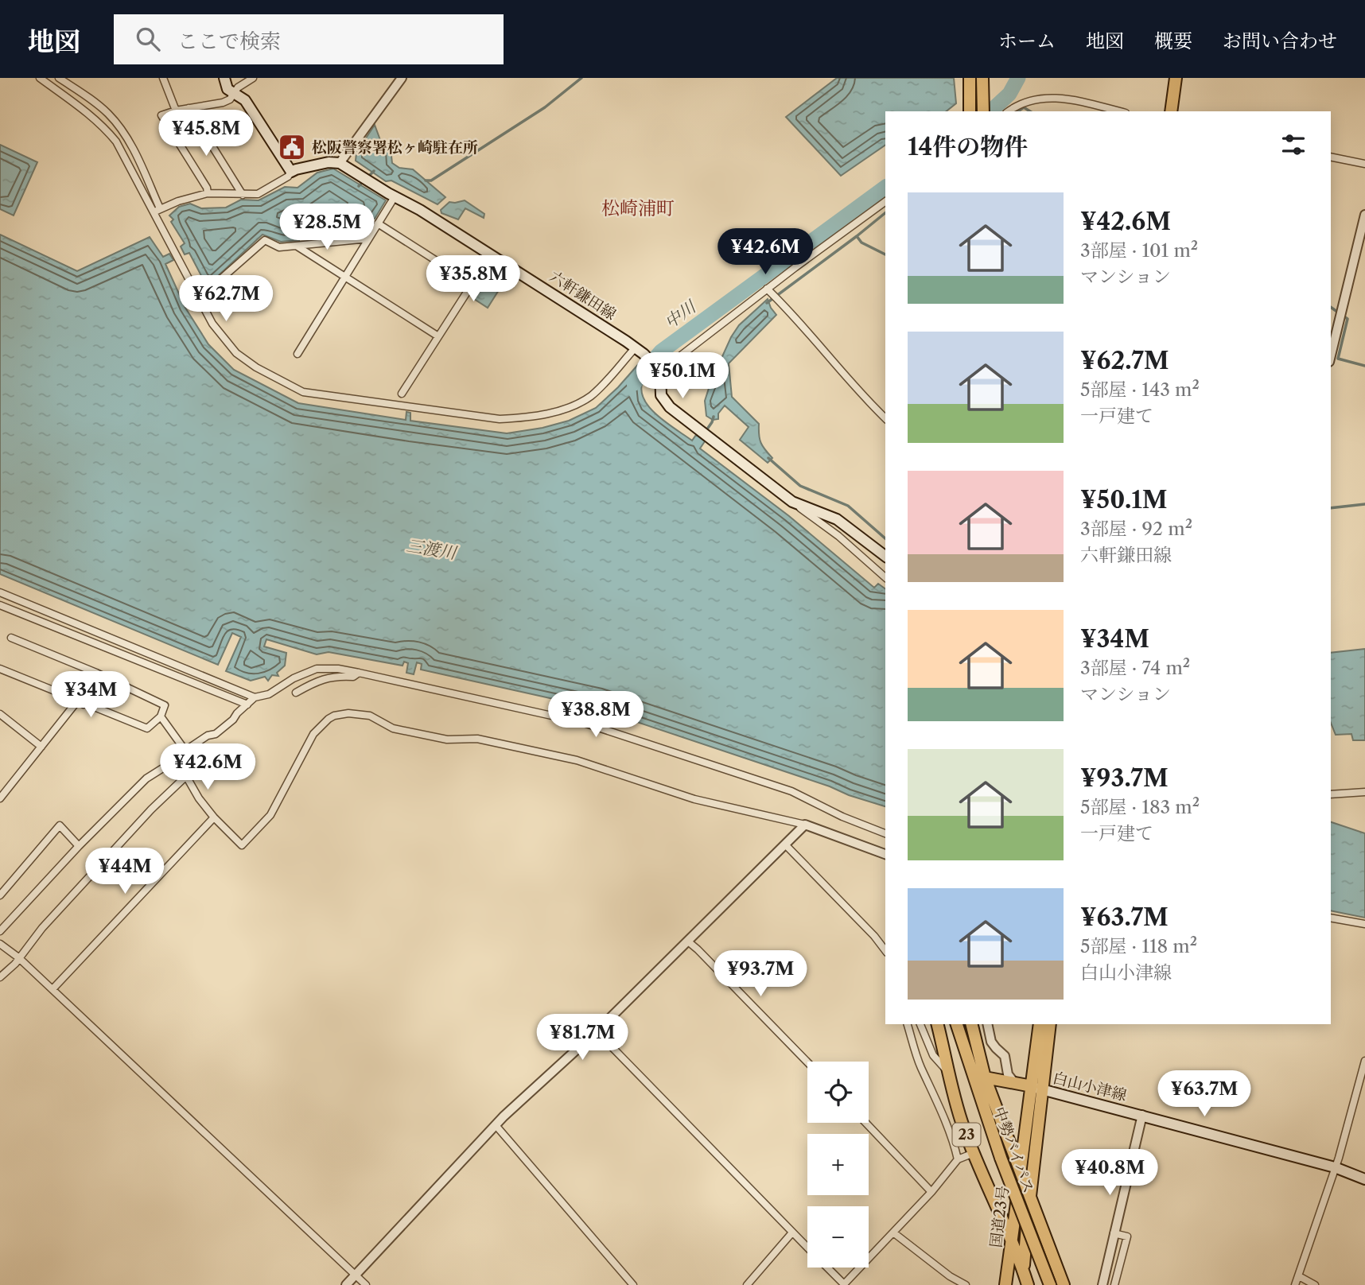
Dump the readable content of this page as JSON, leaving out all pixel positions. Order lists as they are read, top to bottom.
{
  "streets": {
    "highway": ["23", "中勢バイパス", "国道23号"],
    "main road": ["六軒鎌田線", "白山小津線"]
  },
  "crossings": [
    ["白山小津線", "国道23号"],
    ["23", "国道23号"]
  ],
  "districts": ["松崎浦町"],
  "water": ["中川", "三渡川"],
  "places": {
    "public building": ["松阪警察署松ヶ崎駐在所"]
  },
  "page": {
    "header": "地図",
    "search": "ここで検索",
    "nav": [
      "ホーム",
      "地図",
      "概要",
      "お問い合わせ"
    ],
    "price": [
      "¥45.8M",
      "¥28.5M",
      "¥42.6M",
      "¥35.8M",
      "¥62.7M",
      "¥50.1M",
      "¥34M",
      "¥38.8M",
      "¥42.6M",
      "¥44M",
      "¥93.7M",
      "¥81.7M",
      "¥63.7M",
      "¥40.8M"
    ],
    "heading": "14件の物件",
    "list": [
      {
        "name": "¥42.6M",
        "note": "3部屋 · 101 m² · マンション"
      },
      {
        "name": "¥62.7M",
        "note": "5部屋 · 143 m² · 一戸建て"
      },
      {
        "name": "¥50.1M",
        "note": "3部屋 · 92 m² · 六軒鎌田線"
      },
      {
        "name": "¥34M",
        "note": "3部屋 · 74 m² · マンション"
      },
      {
        "name": "¥93.7M",
        "note": "5部屋 · 183 m² · 一戸建て"
      },
      {
        "name": "¥63.7M",
        "note": "5部屋 · 118 m² · 白山小津線"
      }
    ],
    "map_buttons": ["+", "−"]
  }
}
